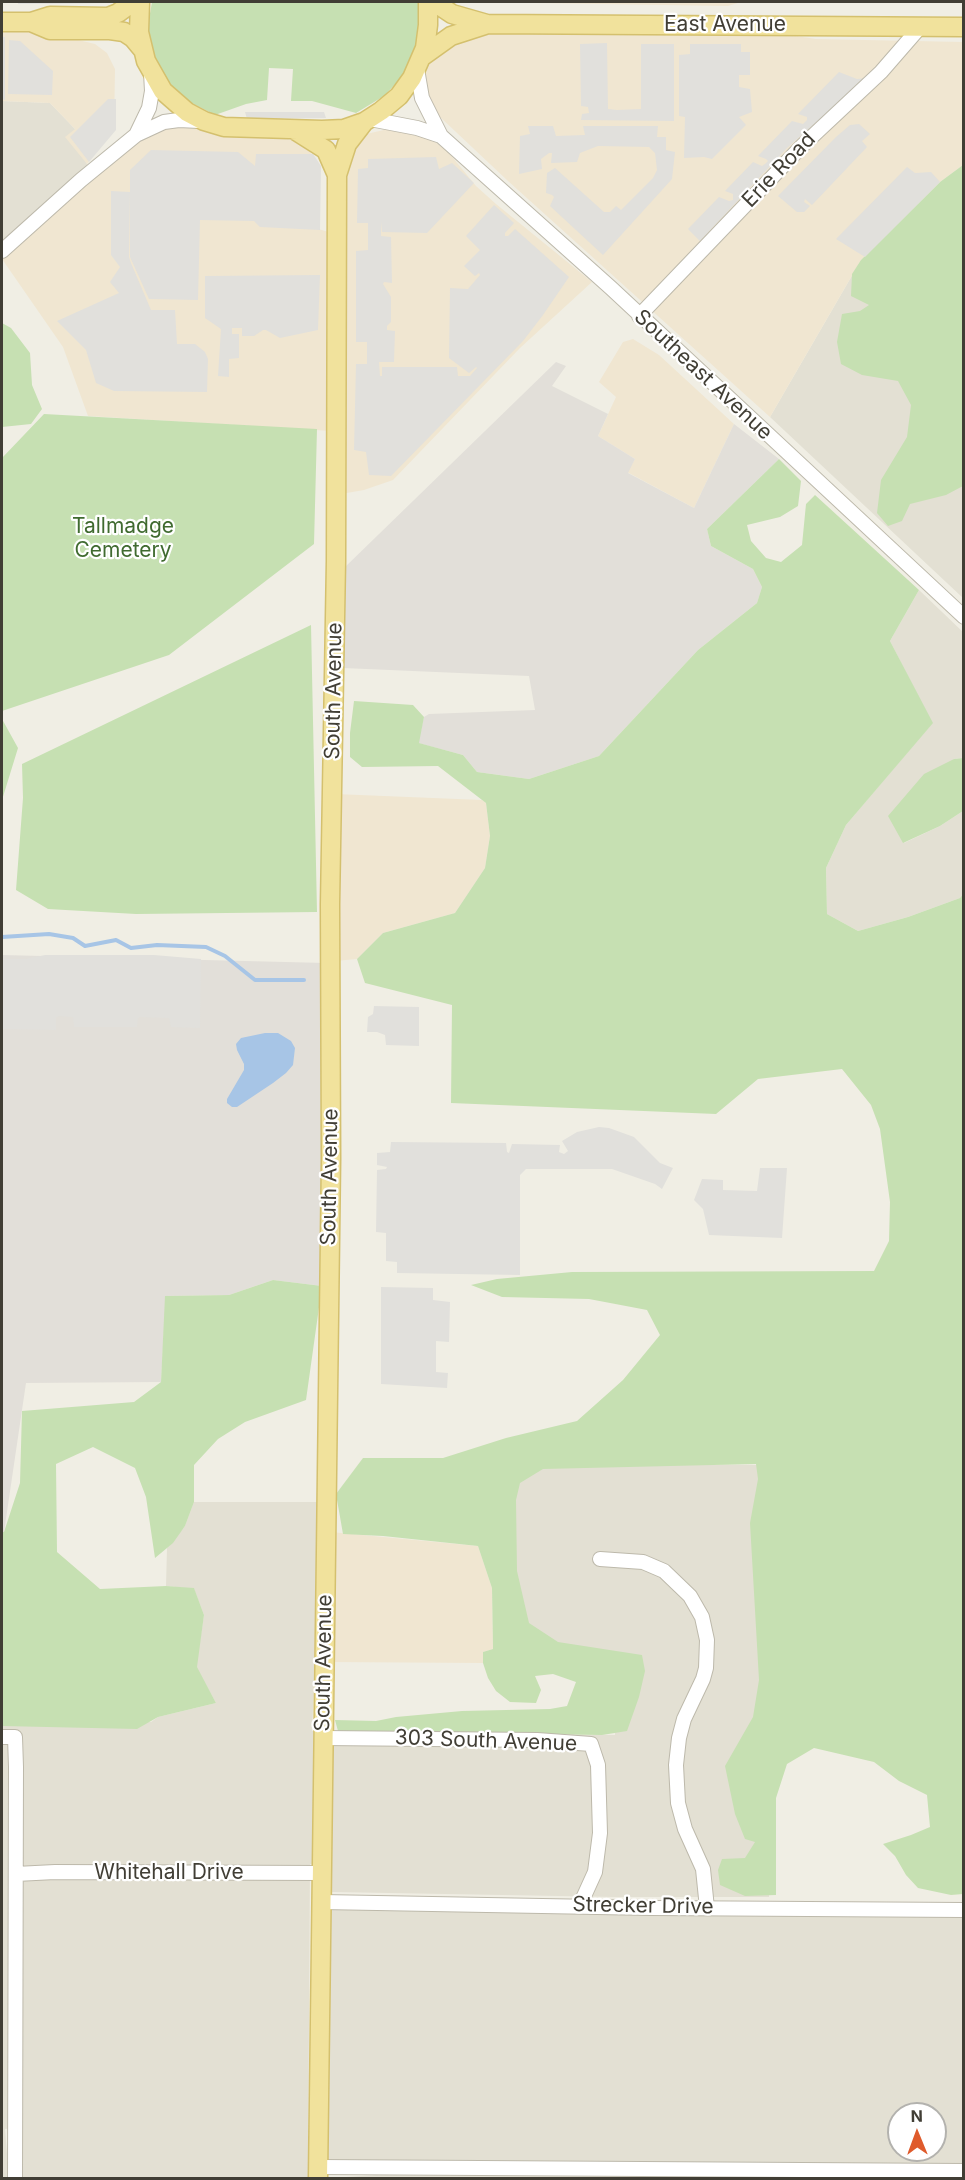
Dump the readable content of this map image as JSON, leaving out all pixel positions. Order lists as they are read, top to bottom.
{
  "streets": {
    "main road": ["East Avenue", "South Avenue"],
    "street": [
      "Erie Road",
      "Southeast Avenue",
      "303 South Avenue",
      "Whitehall Drive",
      "Strecker Drive"
    ]
  },
  "crossings": [
    ["East Avenue", "Erie Road"],
    ["East Avenue", "Southeast Avenue"],
    ["Erie Road", "Southeast Avenue"],
    ["Southeast Avenue", "South Avenue"],
    ["South Avenue", "303 South Avenue"],
    ["South Avenue", "Whitehall Drive"],
    ["South Avenue", "Strecker Drive"],
    ["303 South Avenue", "Strecker Drive"]
  ],
  "parks": ["Tallmadge Cemetery"],
  "north": "top"
}
